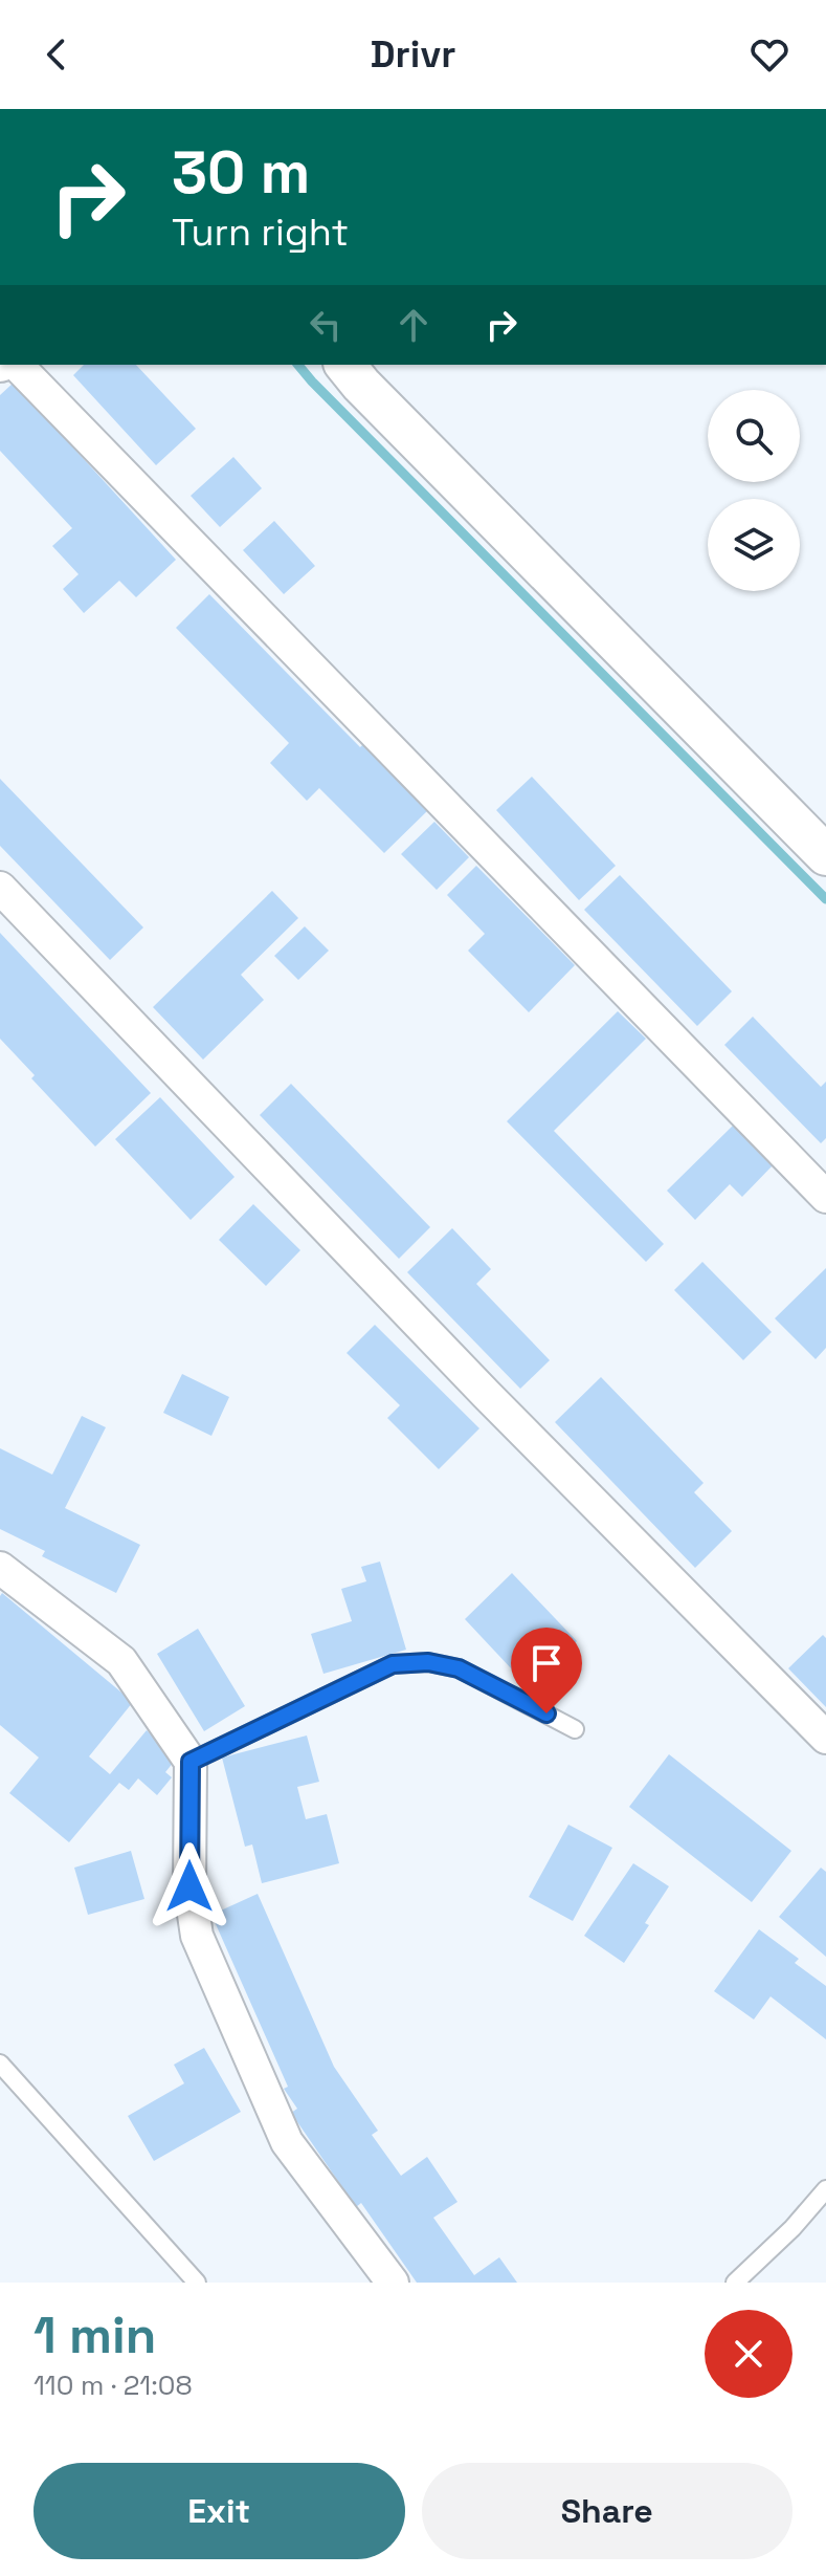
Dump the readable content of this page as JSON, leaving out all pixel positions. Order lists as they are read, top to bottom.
{
  "page": {
    "header": "Drivr",
    "turn": ["30 m", "Turn right"],
    "heading": ["1 min", "110 m · 21:08"],
    "buttons": ["Exit", "Share"]
  }
}
